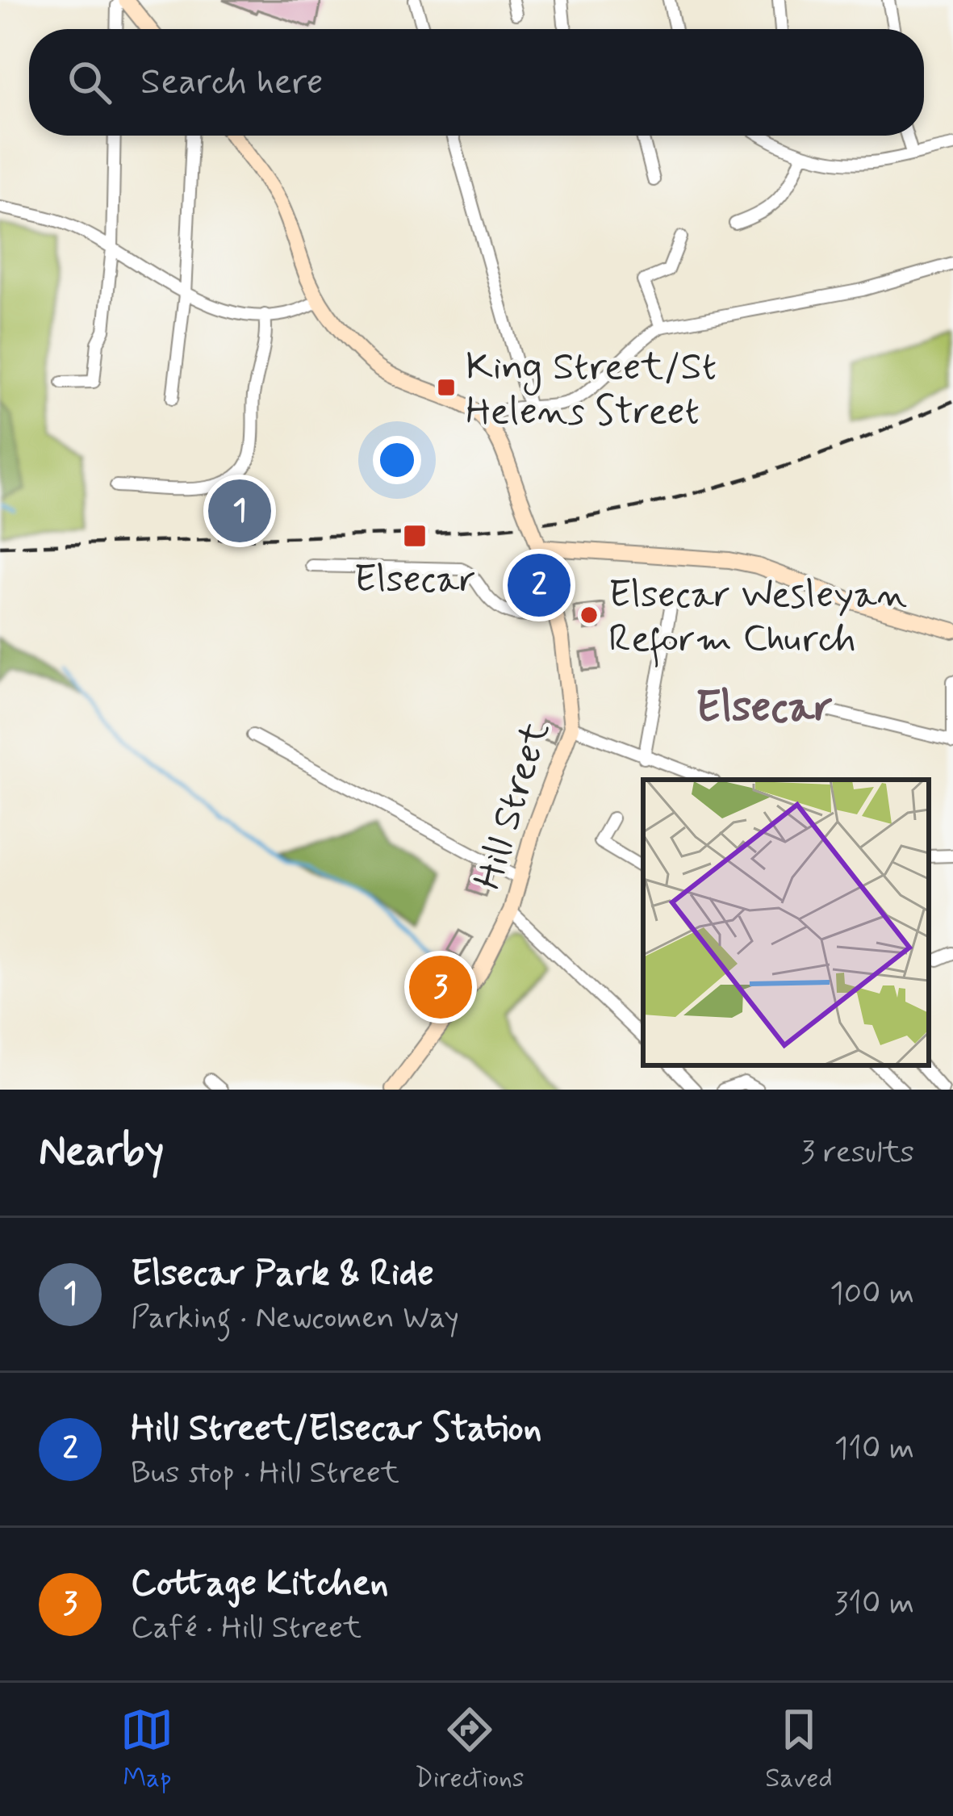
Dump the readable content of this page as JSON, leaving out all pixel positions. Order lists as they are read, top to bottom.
{
  "streets": {
    "main road": ["Hill Street"]
  },
  "districts": ["Elsecar"],
  "places": {
    "transit": ["King Street/St Helens Street", "Elsecar"],
    "other": ["Elsecar Wesleyan Reform Church"]
  },
  "page": {
    "search": "Search here",
    "pins": ["1", "2", "3"],
    "heading": ["Nearby", "3 results"],
    "list": [
      {
        "mark": "1",
        "name": "Elsecar Park & Ride",
        "note": "Parking · Newcomen Way",
        "value": "100 m"
      },
      {
        "mark": "2",
        "name": "Hill Street/Elsecar Station",
        "note": "Bus stop · Hill Street",
        "value": "110 m"
      },
      {
        "mark": "3",
        "name": "Cottage Kitchen",
        "note": "Café · Hill Street",
        "value": "310 m"
      }
    ],
    "nav": ["Map", "Directions", "Saved"]
  }
}
